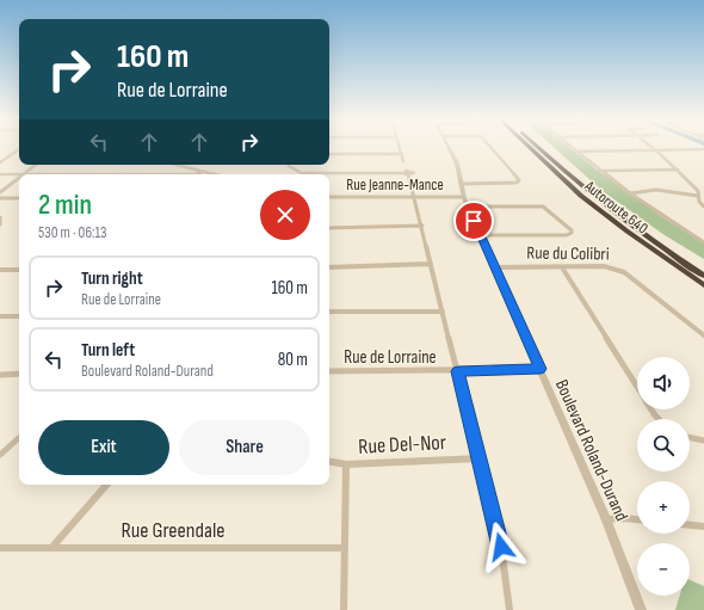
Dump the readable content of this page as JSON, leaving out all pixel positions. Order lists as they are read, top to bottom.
{
  "streets": {
    "highway": ["Autoroute 640"],
    "street": [
      "Rue Jeanne-Mance",
      "Rue du Colibri",
      "Rue de Lorraine",
      "Rue Del-Nor",
      "Boulevard Roland-Durand",
      "Rue Greendale"
    ]
  },
  "crossings": [
    ["Rue Jeanne-Mance", "Boulevard Roland-Durand"],
    ["Rue du Colibri", "Boulevard Roland-Durand"],
    ["Rue de Lorraine", "Boulevard Roland-Durand"]
  ],
  "page": {
    "turn": ["160 m", "Rue de Lorraine"],
    "heading": ["2 min", "530 m · 06:13"],
    "list": [
      {
        "name": "Turn right",
        "note": "Rue de Lorraine",
        "value": "160 m"
      },
      {
        "name": "Turn left",
        "note": "Boulevard Roland-Durand",
        "value": "80 m"
      }
    ],
    "map_buttons": ["+", "−"],
    "buttons": ["Exit", "Share"]
  }
}
